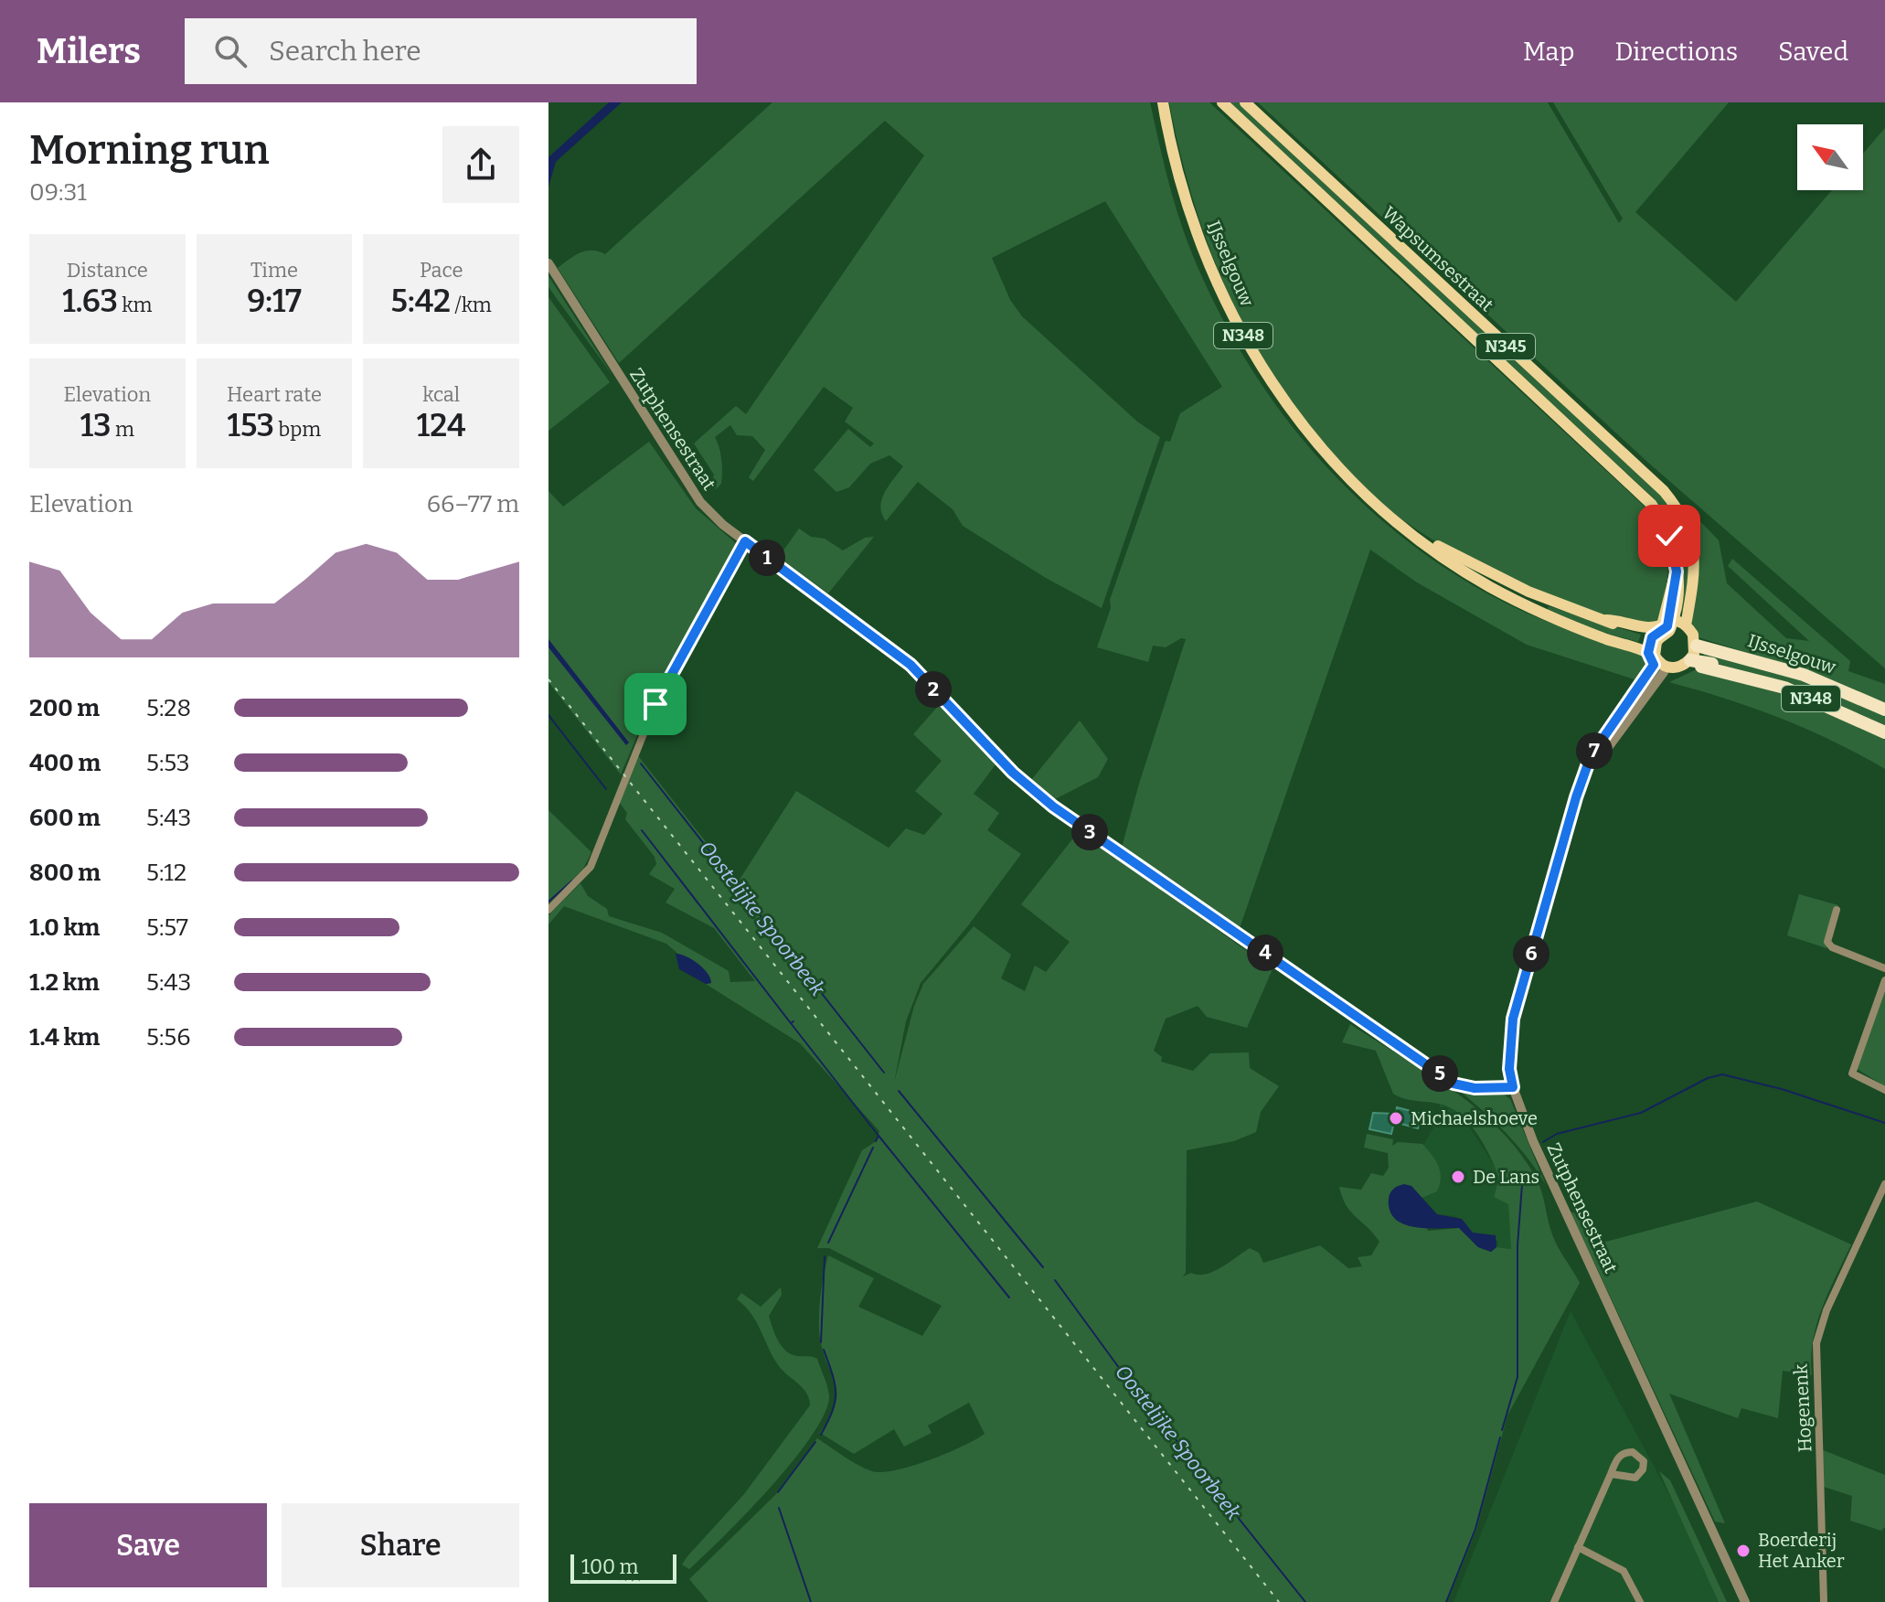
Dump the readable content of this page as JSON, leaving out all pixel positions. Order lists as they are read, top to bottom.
{
  "streets": {
    "highway": ["IJsselgouw", "N348"],
    "main road": ["Wapsumsestraat", "N345"],
    "street": ["Zutphensestraat", "Hogenenk"]
  },
  "crossings": [
    ["Wapsumsestraat", "IJsselgouw"]
  ],
  "water": ["Oostelijke Spoorbeek"],
  "places": ["Michaelshoeve", "De Lans", "Boerderij Het Anker"],
  "scale_bar": "100 m",
  "north": "top left",
  "page": {
    "header": "Milers",
    "search": "Search here",
    "nav": ["Map", "Directions", "Saved"],
    "heading": ["Morning run", "09:31"],
    "stats": [
      ["Distance", "1.63 km"],
      ["Time", "9:17"],
      ["Pace", "5:42 /km"],
      ["Elevation", "13 m"],
      ["Heart rate", "153 bpm"],
      ["kcal", "124"]
    ],
    "chart": ["Elevation", "66–77 m"],
    "pins": [
      "1",
      "2",
      "7",
      "3",
      "4",
      "6",
      "5"
    ],
    "list": [
      {
        "name": "200 m",
        "note": "5:28"
      },
      {
        "name": "400 m",
        "note": "5:53"
      },
      {
        "name": "600 m",
        "note": "5:43"
      },
      {
        "name": "800 m",
        "note": "5:12"
      },
      {
        "name": "1.0 km",
        "note": "5:57"
      },
      {
        "name": "1.2 km",
        "note": "5:43"
      },
      {
        "name": "1.4 km",
        "note": "5:56"
      }
    ],
    "buttons": ["Save", "Share"],
    "scale": "100 m"
  }
}
